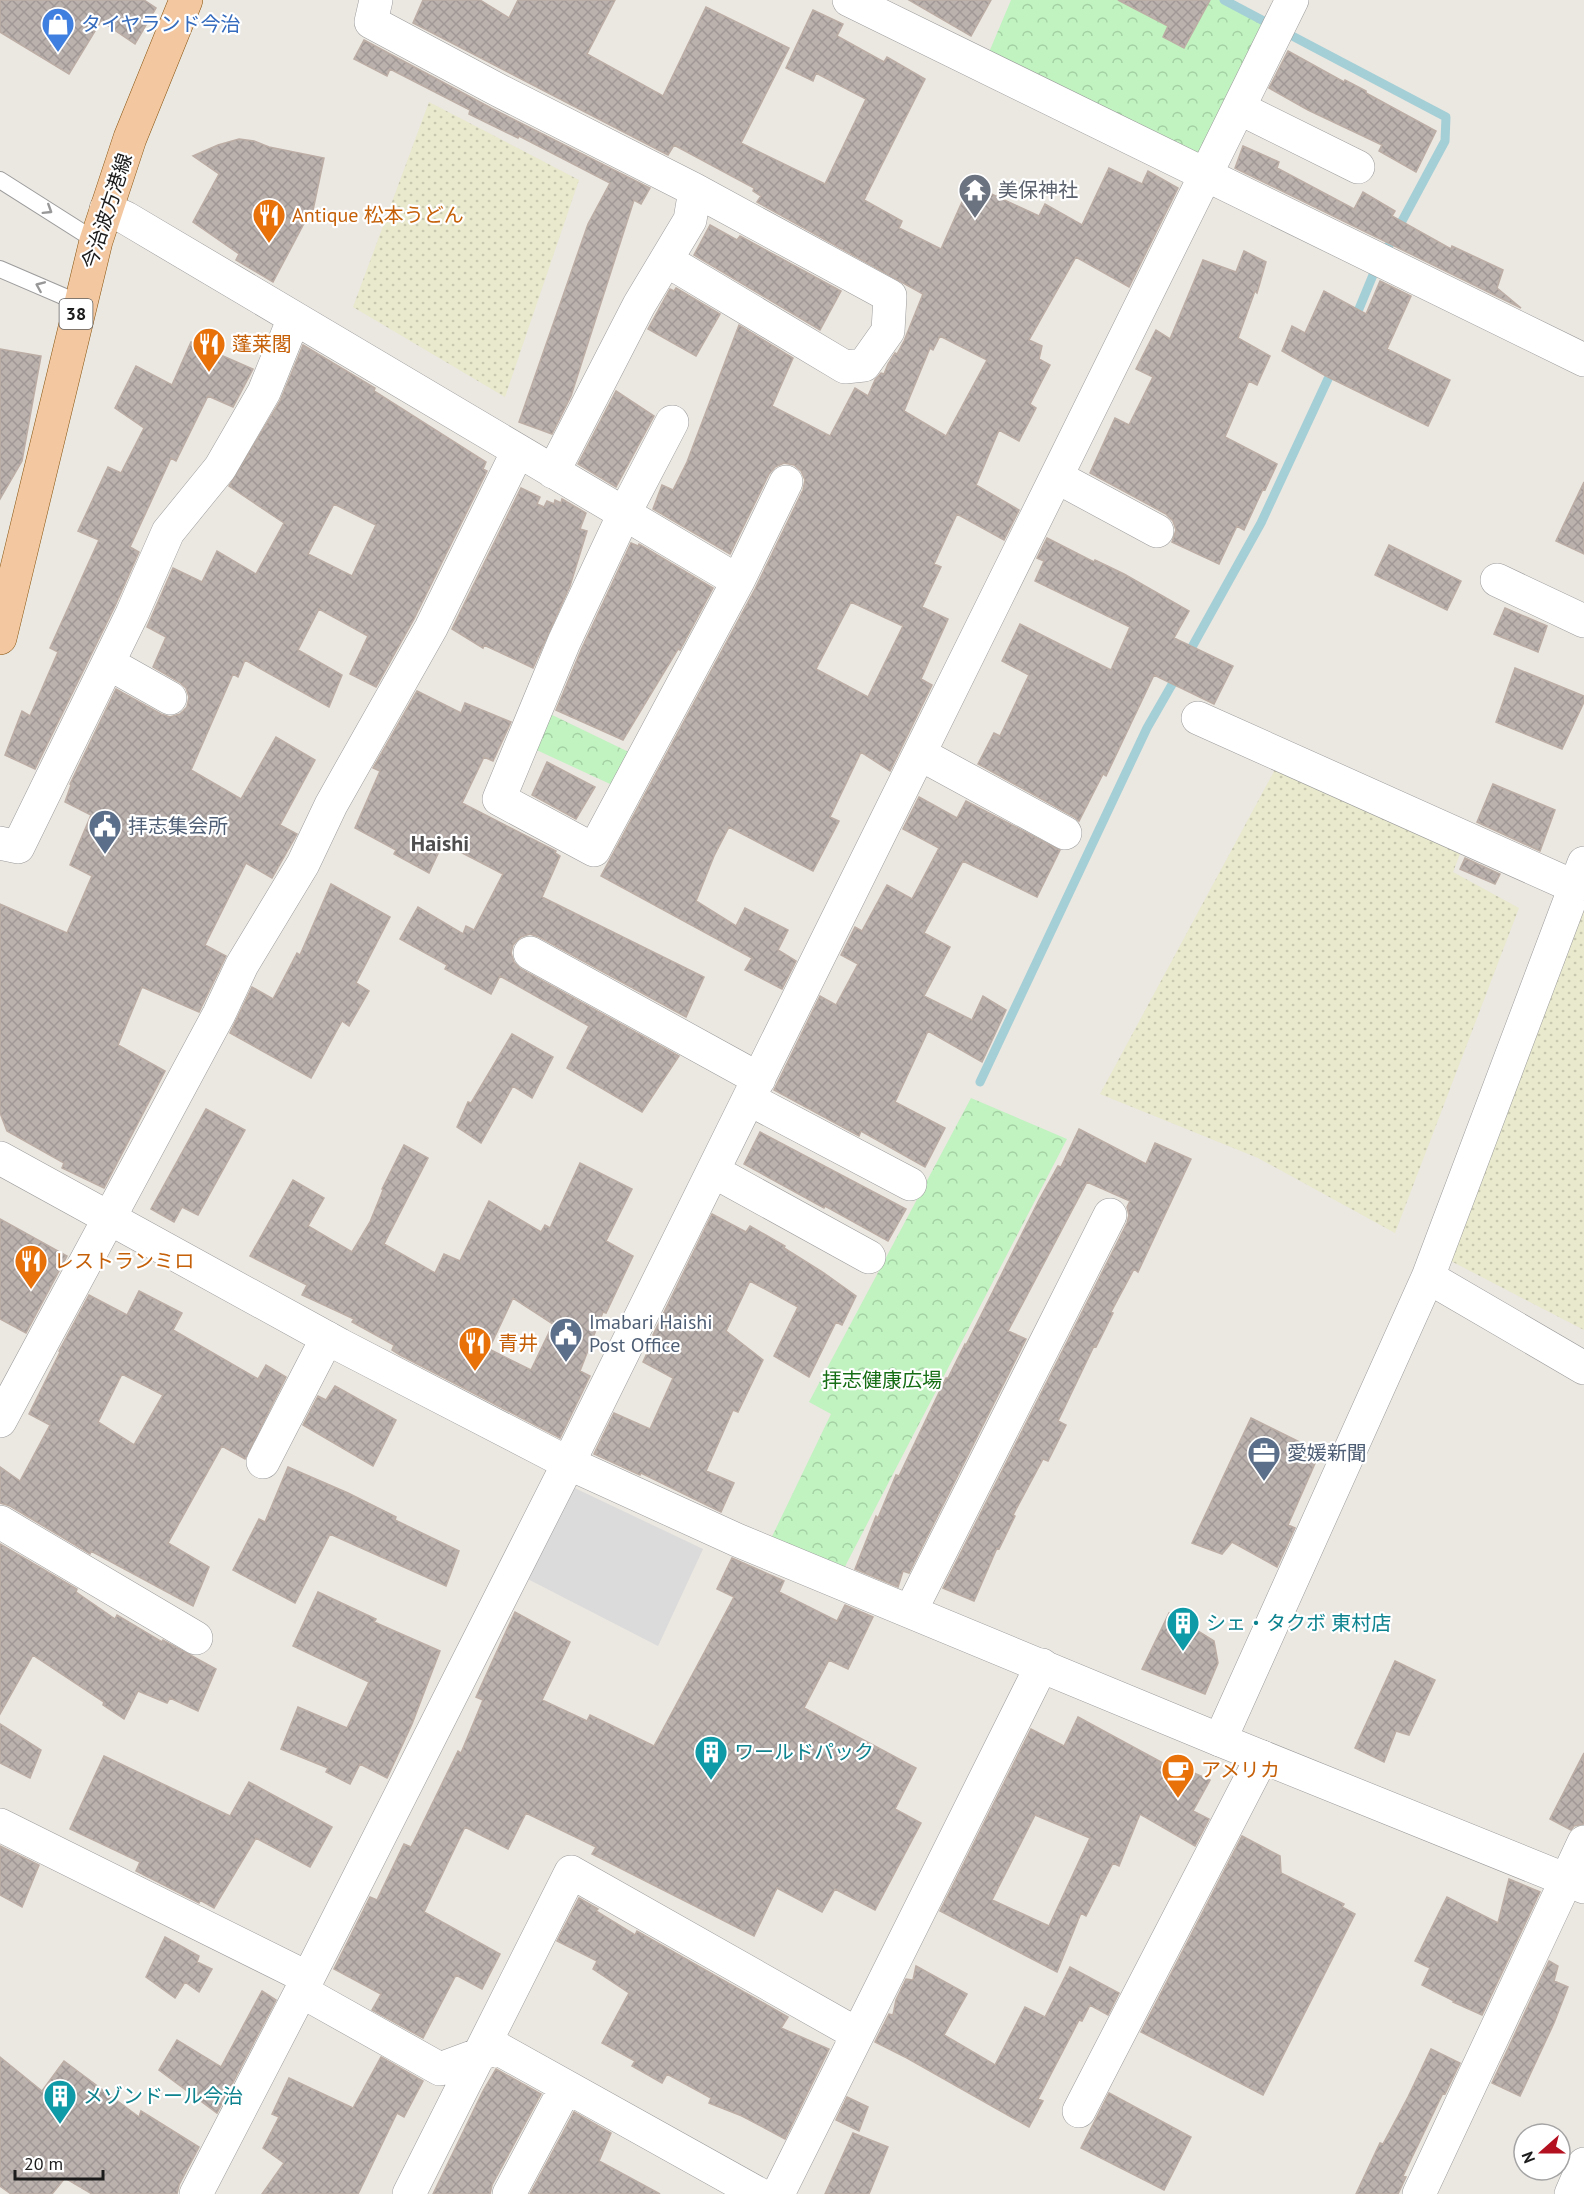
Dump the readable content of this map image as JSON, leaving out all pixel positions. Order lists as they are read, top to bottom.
{
  "streets": {
    "main road": ["今治波方港線", "38"]
  },
  "districts": ["Haishi"],
  "parks": ["拝志健康広場"],
  "places": {
    "shop": ["タイヤランド今治"],
    "temple": ["美保神社"],
    "restaurant": [
      "Antique 松本うどん",
      "蓬莱閣",
      "レストランミロ",
      "青井"
    ],
    "public building": ["拝志集会所", "Imabari Haishi Post Office"],
    "office": ["愛媛新聞"],
    "building": ["シェ・タクボ 東村店", "ワールドパック", "メゾンドール今治"],
    "cafe": ["アメリカ"]
  },
  "scale_bar": "20 m",
  "north": "left"
}
